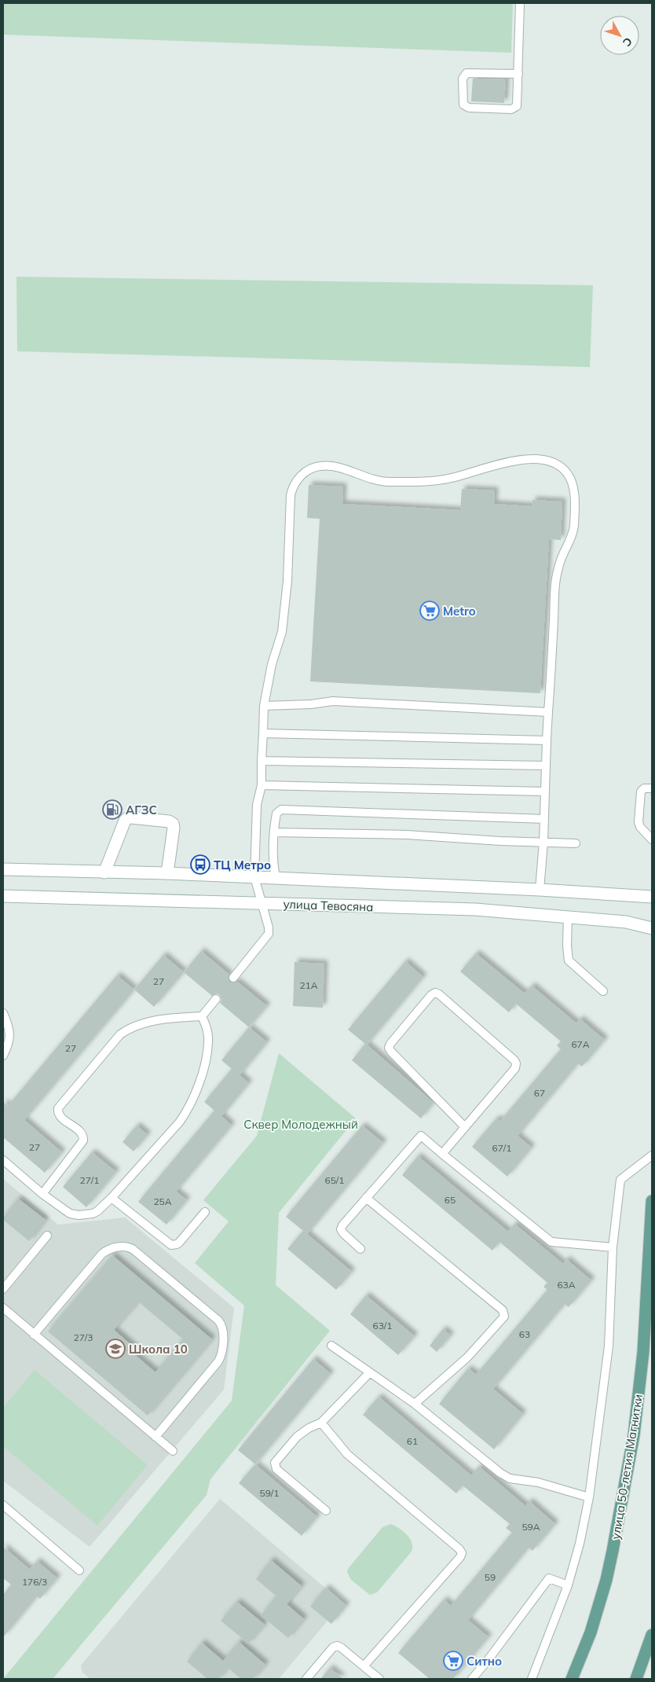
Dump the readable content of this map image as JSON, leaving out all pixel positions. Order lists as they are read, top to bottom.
{
  "streets": {
    "main road": ["улица 50-летия Магнитки"],
    "street": ["улица Тевосяна"]
  },
  "parks": ["Сквер Молодежный"],
  "places": {
    "supermarket": ["Metro", "Ситно"],
    "fuel station": ["АГЗС"],
    "bus stop": ["ТЦ Метро"],
    "school or university": ["Школа 10"]
  },
  "house_numbers": [
    "27",
    "21А",
    "67А",
    "27",
    "67",
    "27",
    "67/1",
    "27/1",
    "65/1",
    "65",
    "25А",
    "63А",
    "63/1",
    "63",
    "27/3",
    "61",
    "59/1",
    "59А",
    "59",
    "176/3"
  ],
  "north": "bottom right"
}
